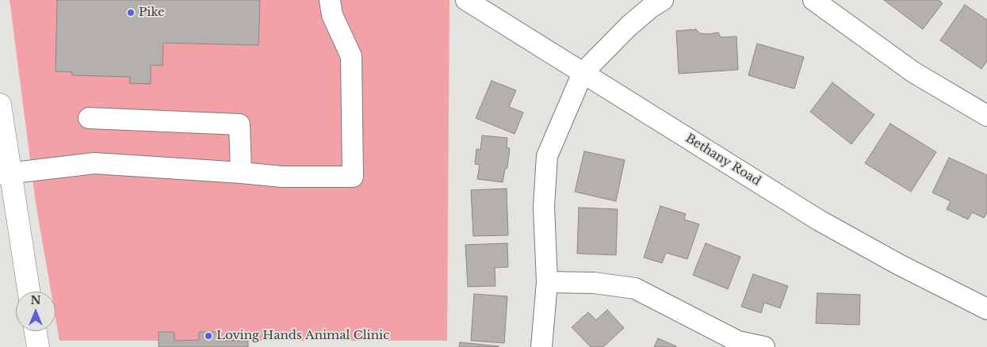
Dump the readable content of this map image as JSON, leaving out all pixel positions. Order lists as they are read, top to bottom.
{
  "streets": {
    "street": ["Bethany Road"]
  },
  "places": ["Pike", "Loving Hands Animal Clinic"],
  "north": "top"
}
